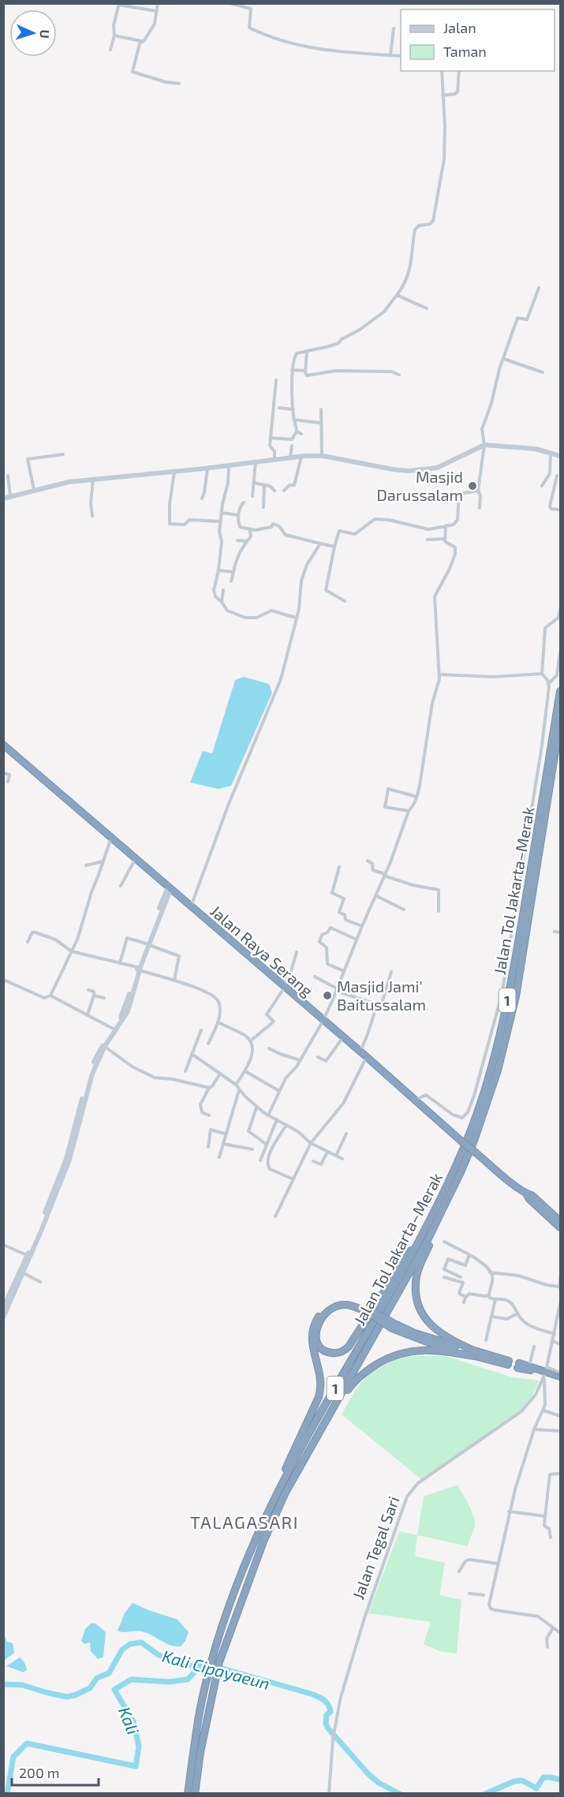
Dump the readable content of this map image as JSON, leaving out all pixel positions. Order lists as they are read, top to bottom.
{
  "streets": {
    "highway": ["Jalan Tol Jakarta–Merak", "Jalan Raya Serang", "1"],
    "street": ["Jalan Tegal Sari"]
  },
  "districts": ["TALAGASARI"],
  "water": ["Kali Cipayaeun", "Kali"],
  "places": ["Masjid Darussalam", "Masjid Jami' Baitussalam"],
  "legend": ["Jalan", "Taman"],
  "scale_bar": "200 m",
  "north": "right"
}
